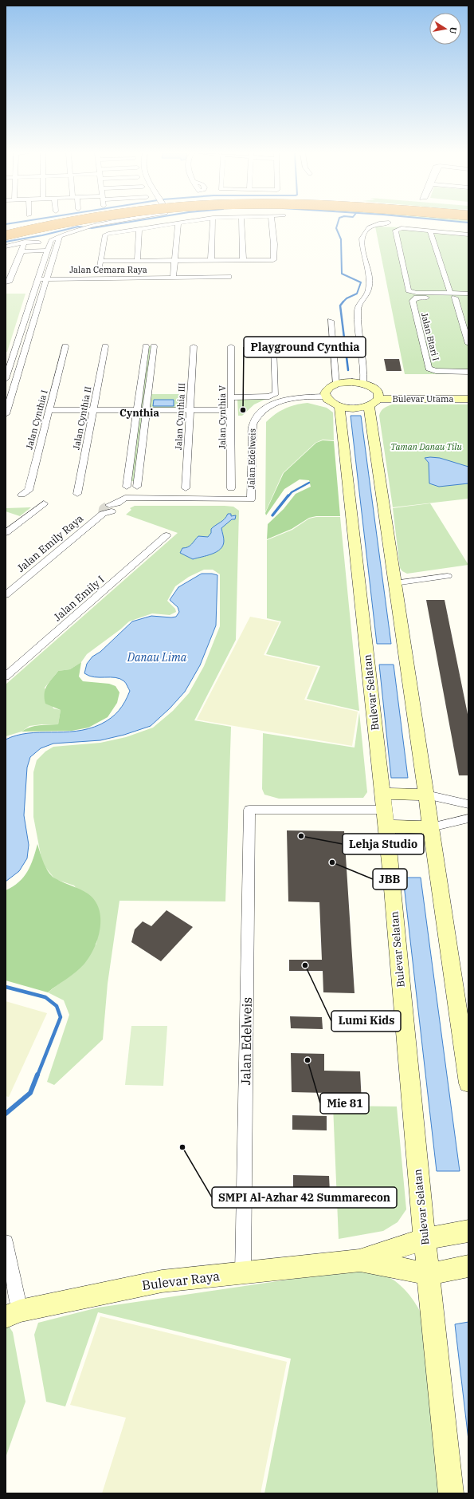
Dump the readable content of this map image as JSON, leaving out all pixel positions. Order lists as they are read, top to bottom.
{
  "streets": {
    "main road": ["Bulevar Utama", "Bulevar Selatan", "Bulevar Raya"],
    "street": [
      "Jalan Cemara Raya",
      "Jalan Btari I",
      "Jalan Cynthia III",
      "Jalan Cynthia V",
      "Jalan Cynthia II",
      "Jalan Cynthia I",
      "Jalan Edelweis",
      "Jalan Emily Raya",
      "Jalan Emily I"
    ]
  },
  "crossings": [
    ["Jalan Edelweis", "Bulevar Selatan"],
    ["Jalan Edelweis", "Bulevar Raya"],
    ["Bulevar Selatan", "Bulevar Raya"]
  ],
  "districts": ["Cynthia"],
  "water": ["Danau Lima"],
  "parks": ["Taman Danau Tilu"],
  "places": [
    "Playground Cynthia",
    "Lehja Studio",
    "JBB",
    "Lumi Kids",
    "Mie 81",
    "SMPI Al-Azhar 42 Summarecon"
  ],
  "north": "right"
}
